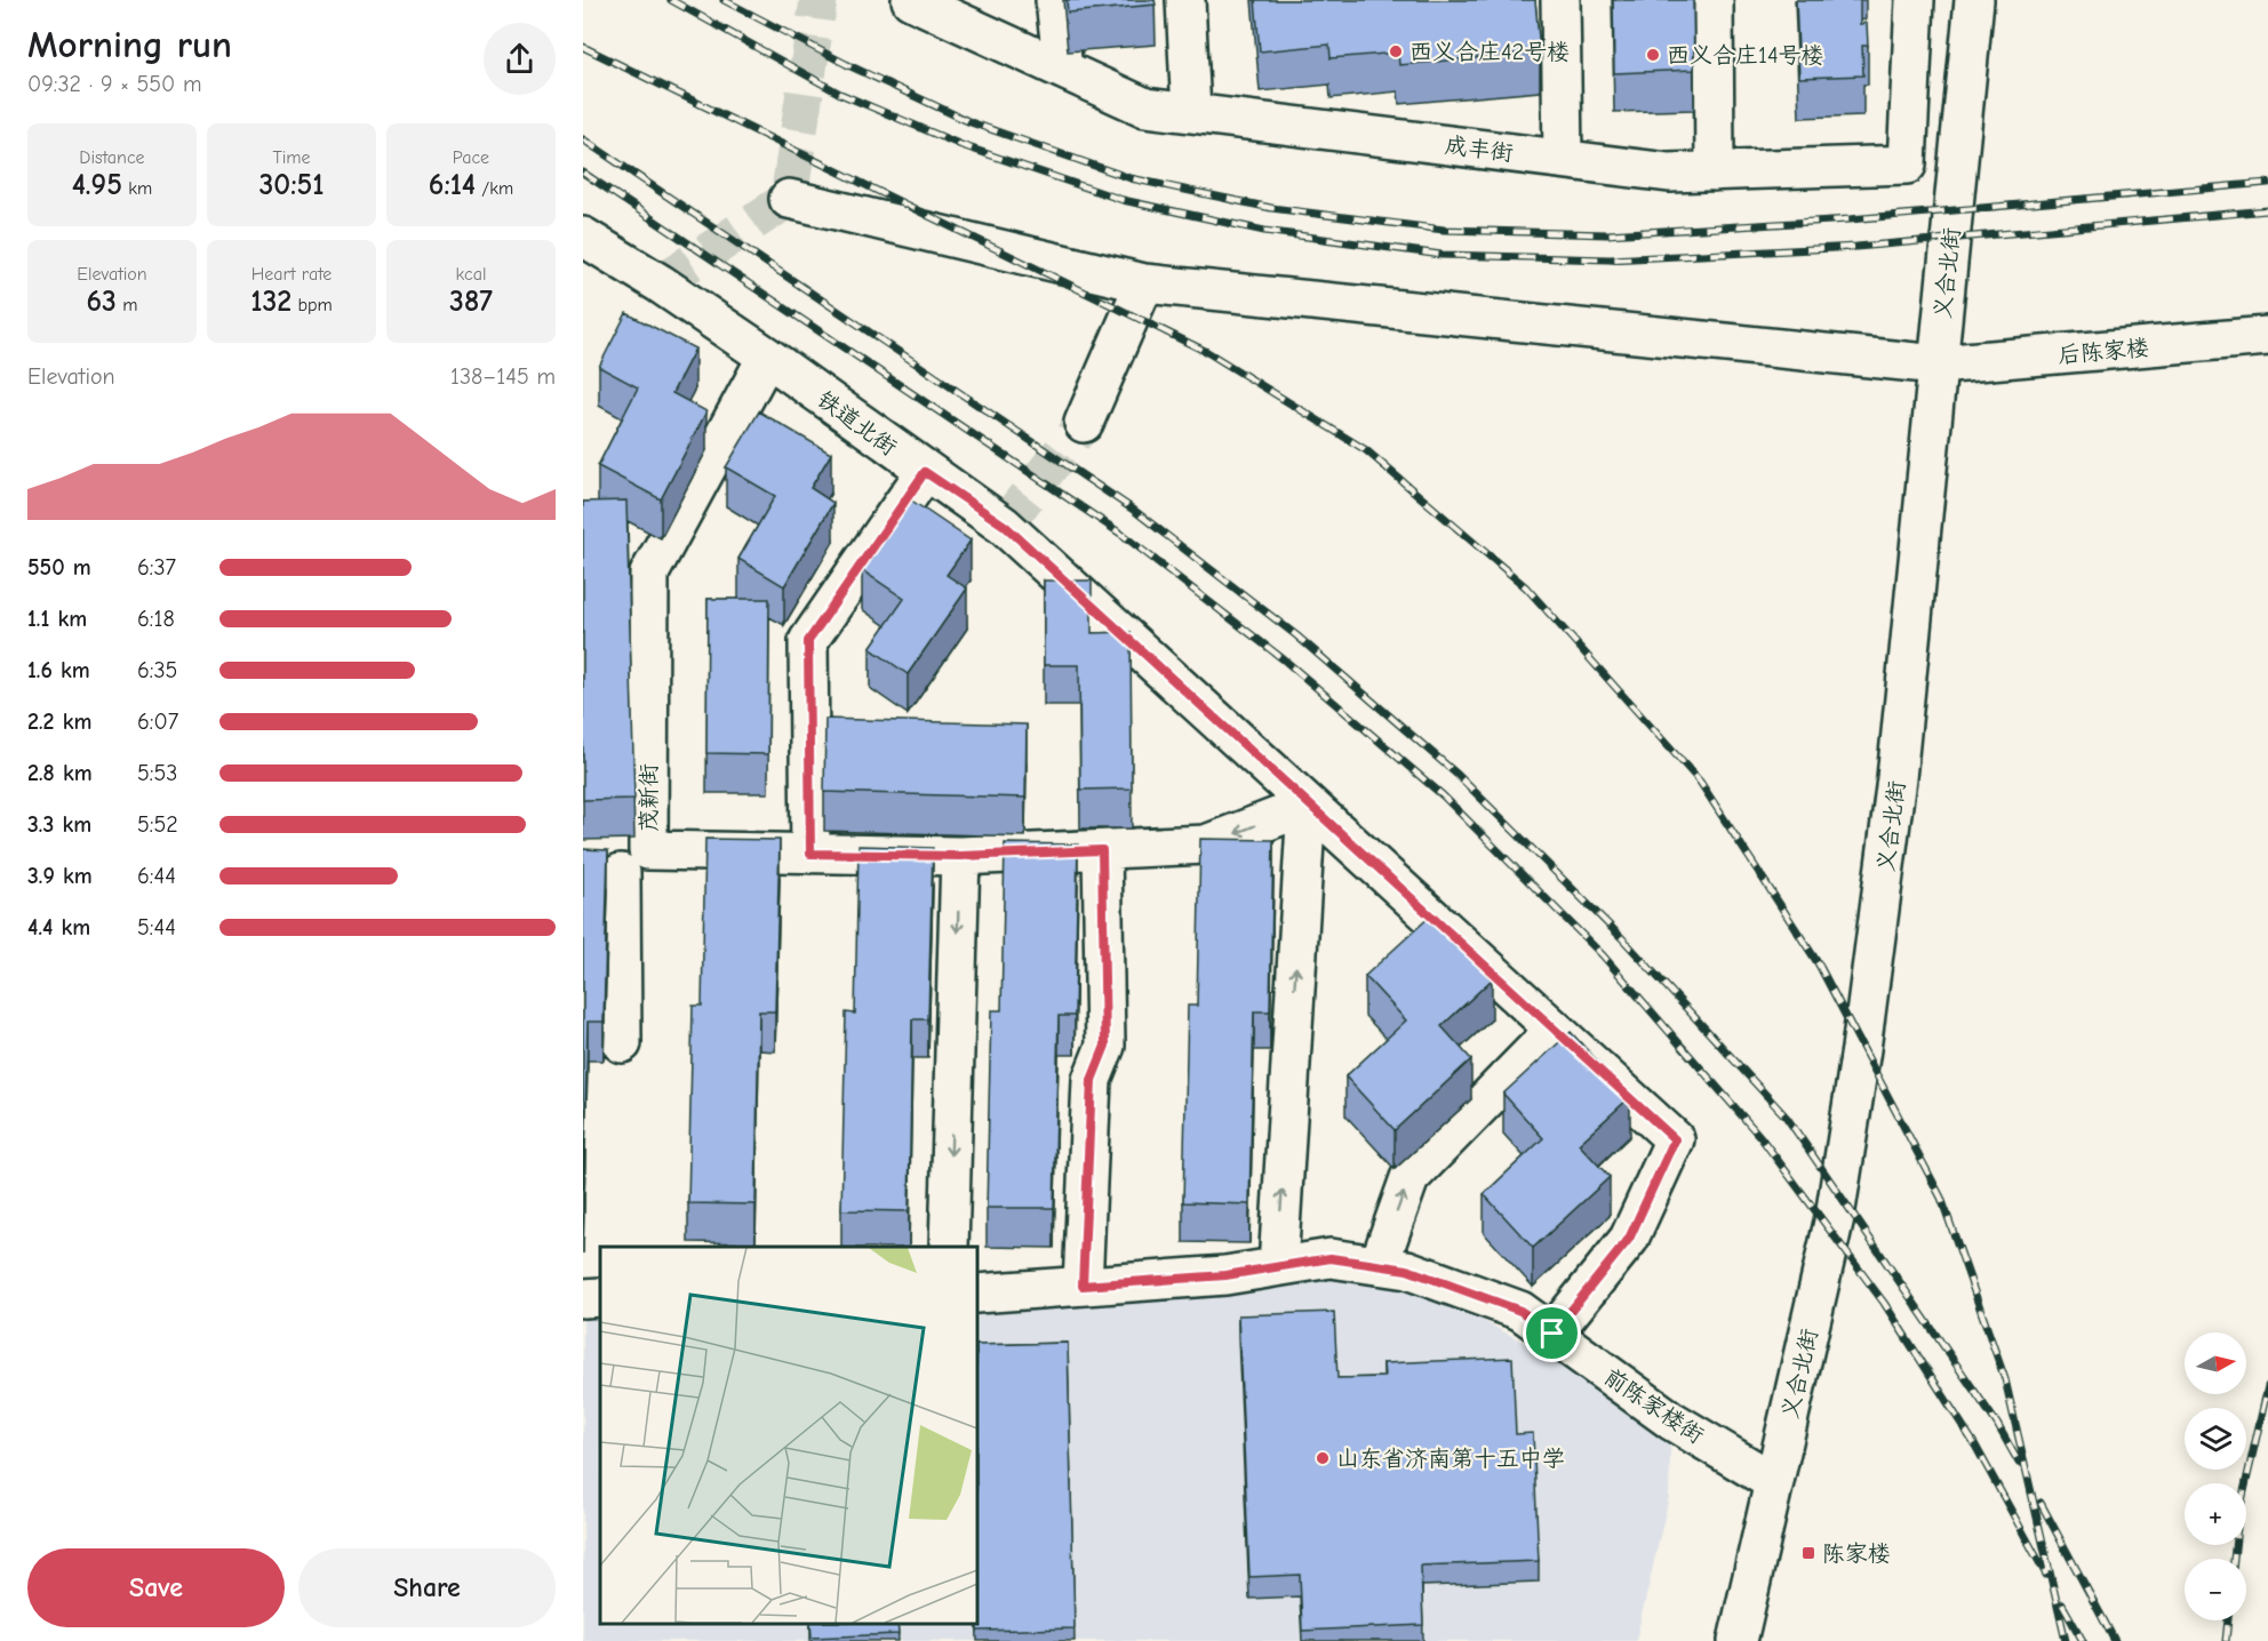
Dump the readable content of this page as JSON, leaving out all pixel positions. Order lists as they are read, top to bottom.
{
  "streets": {
    "street": [
      "成丰街",
      "义合北街",
      "后陈家楼",
      "铁道北街",
      "茂新街",
      "前陈家楼街"
    ]
  },
  "crossings": [
    ["义合北街", "后陈家楼"],
    ["义合北街", "前陈家楼街"],
    ["铁道北街", "茂新街"],
    ["铁道北街", "前陈家楼街"]
  ],
  "places": {
    "other": ["西义合庄42号楼", "西义合庄14号楼", "山东省济南第十五中学"],
    "transit": ["陈家楼"]
  },
  "north": "right",
  "page": {
    "heading": ["Morning run", "09:32 · 9 × 550 m"],
    "stats": [
      ["Distance", "4.95 km"],
      ["Time", "30:51"],
      ["Pace", "6:14 /km"],
      ["Elevation", "63 m"],
      ["Heart rate", "132 bpm"],
      ["kcal", "387"]
    ],
    "chart": ["Elevation", "138–145 m"],
    "list": [
      {
        "name": "550 m",
        "note": "6:37"
      },
      {
        "name": "1.1 km",
        "note": "6:18"
      },
      {
        "name": "1.6 km",
        "note": "6:35"
      },
      {
        "name": "2.2 km",
        "note": "6:07"
      },
      {
        "name": "2.8 km",
        "note": "5:53"
      },
      {
        "name": "3.3 km",
        "note": "5:52"
      },
      {
        "name": "3.9 km",
        "note": "6:44"
      },
      {
        "name": "4.4 km",
        "note": "5:44"
      }
    ],
    "map_buttons": ["+", "−"],
    "buttons": ["Save", "Share"]
  }
}
